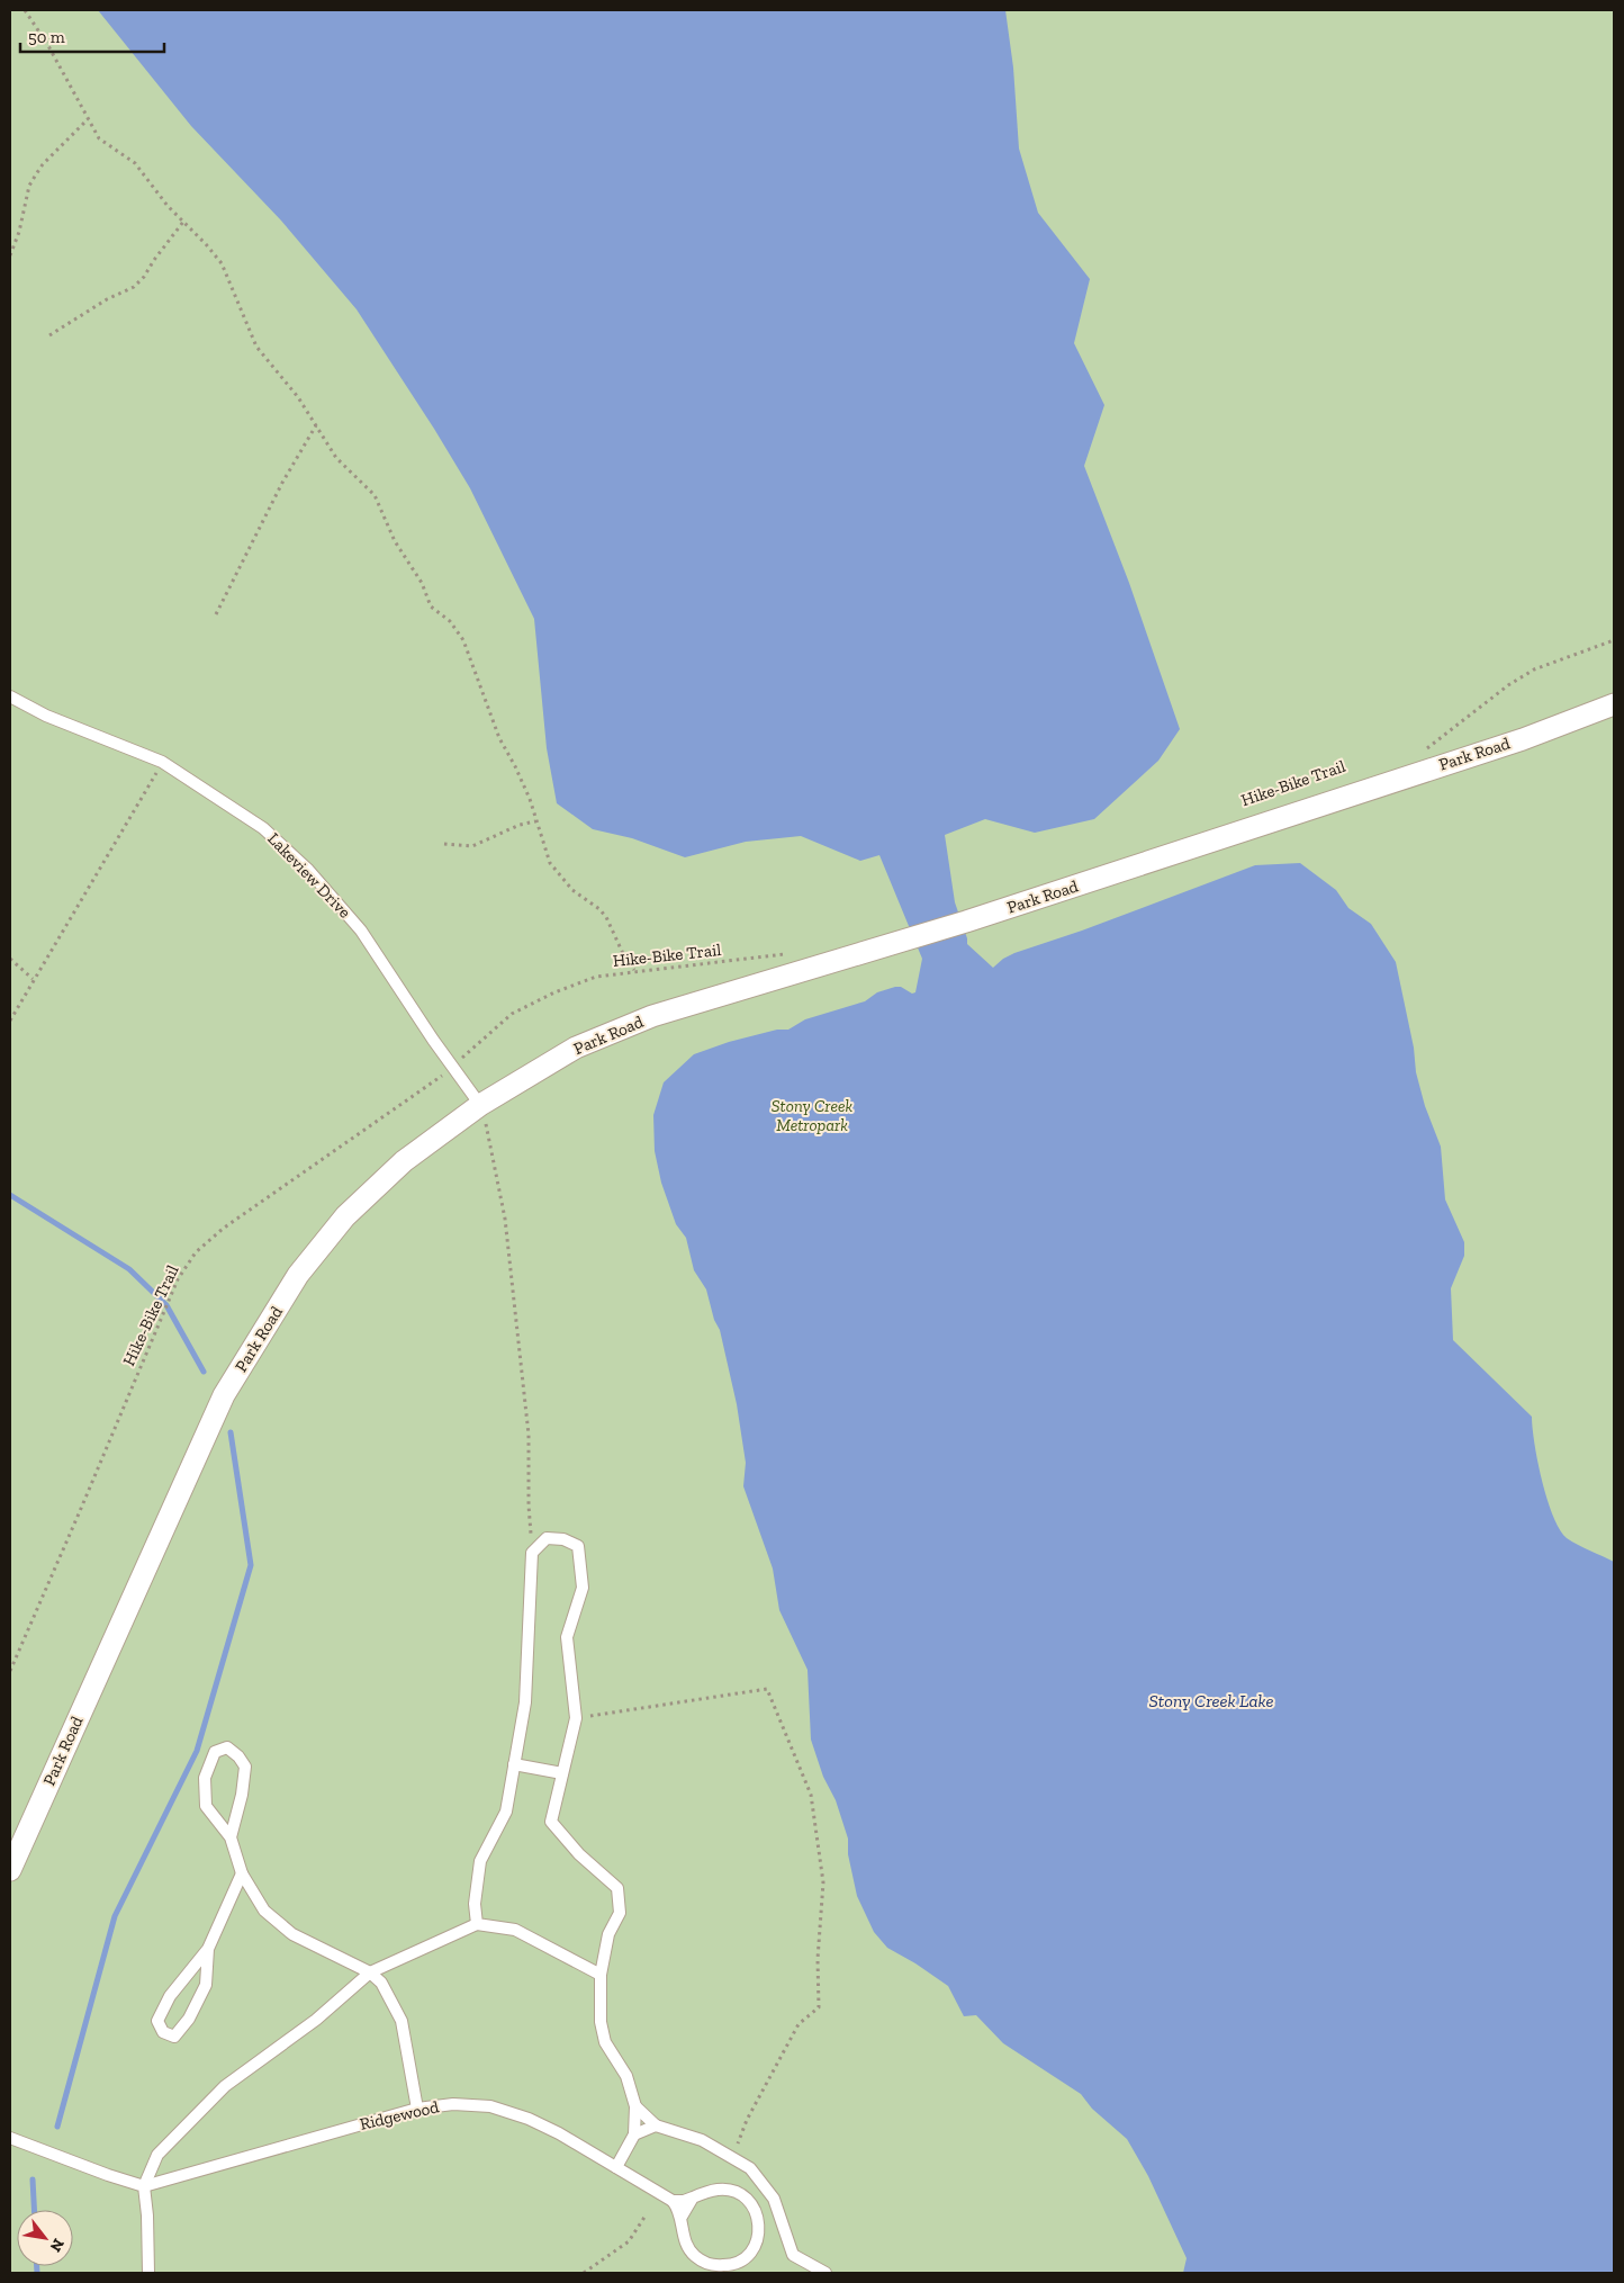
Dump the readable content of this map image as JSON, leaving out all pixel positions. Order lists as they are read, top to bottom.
{
  "streets": {
    "street": ["Park Road"],
    "lane": ["Lakeview Drive", "Ridgewood"],
    "path": ["Hike-Bike Trail"]
  },
  "crossings": [
    ["Park Road", "Lakeview Drive"]
  ],
  "water": ["Stony Creek Lake"],
  "parks": ["Stony Creek Metropark"],
  "scale_bar": "50 m",
  "north": "bottom right"
}
